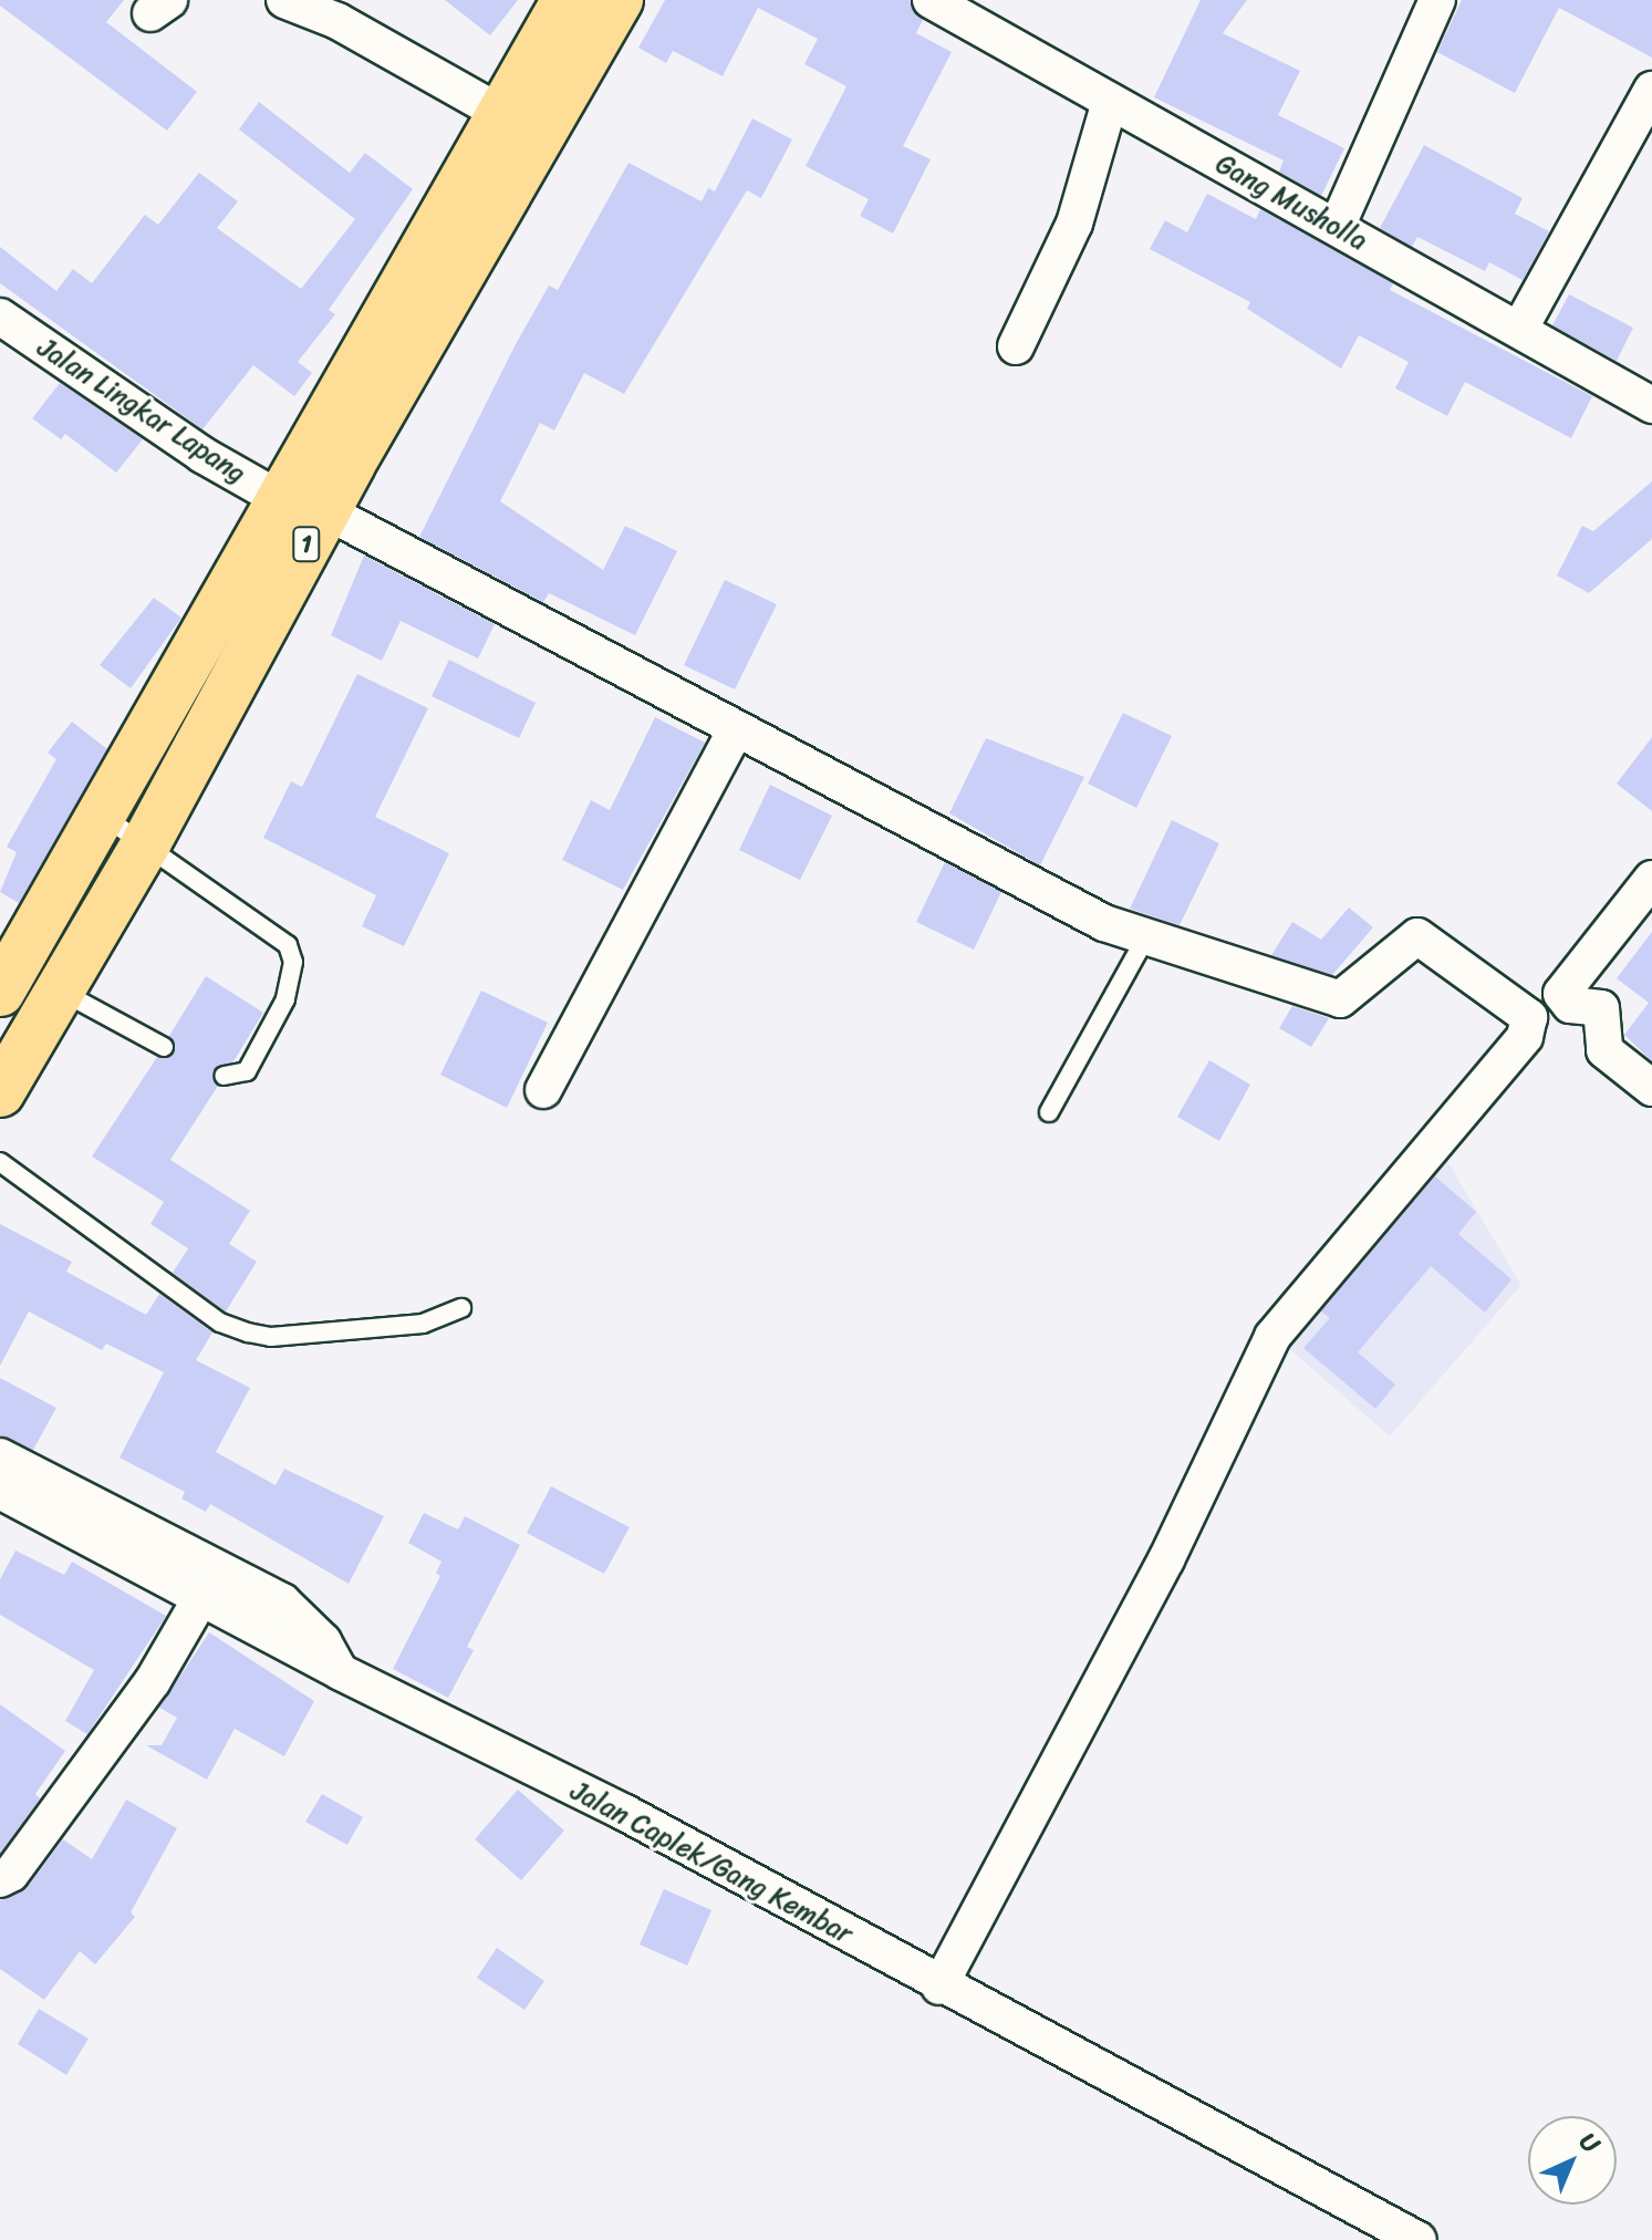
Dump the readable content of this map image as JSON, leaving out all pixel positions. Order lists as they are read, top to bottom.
{
  "streets": {
    "highway": ["1"],
    "street": ["Gang Musholla", "Jalan Lingkar Lapang", "Jalan Caplek/Gang Kembar"]
  },
  "crossings": [
    ["Jalan Lingkar Lapang", "1"],
    ["Jalan Lingkar Lapang", "Jalan Caplek/Gang Kembar"]
  ],
  "north": "top right"
}
